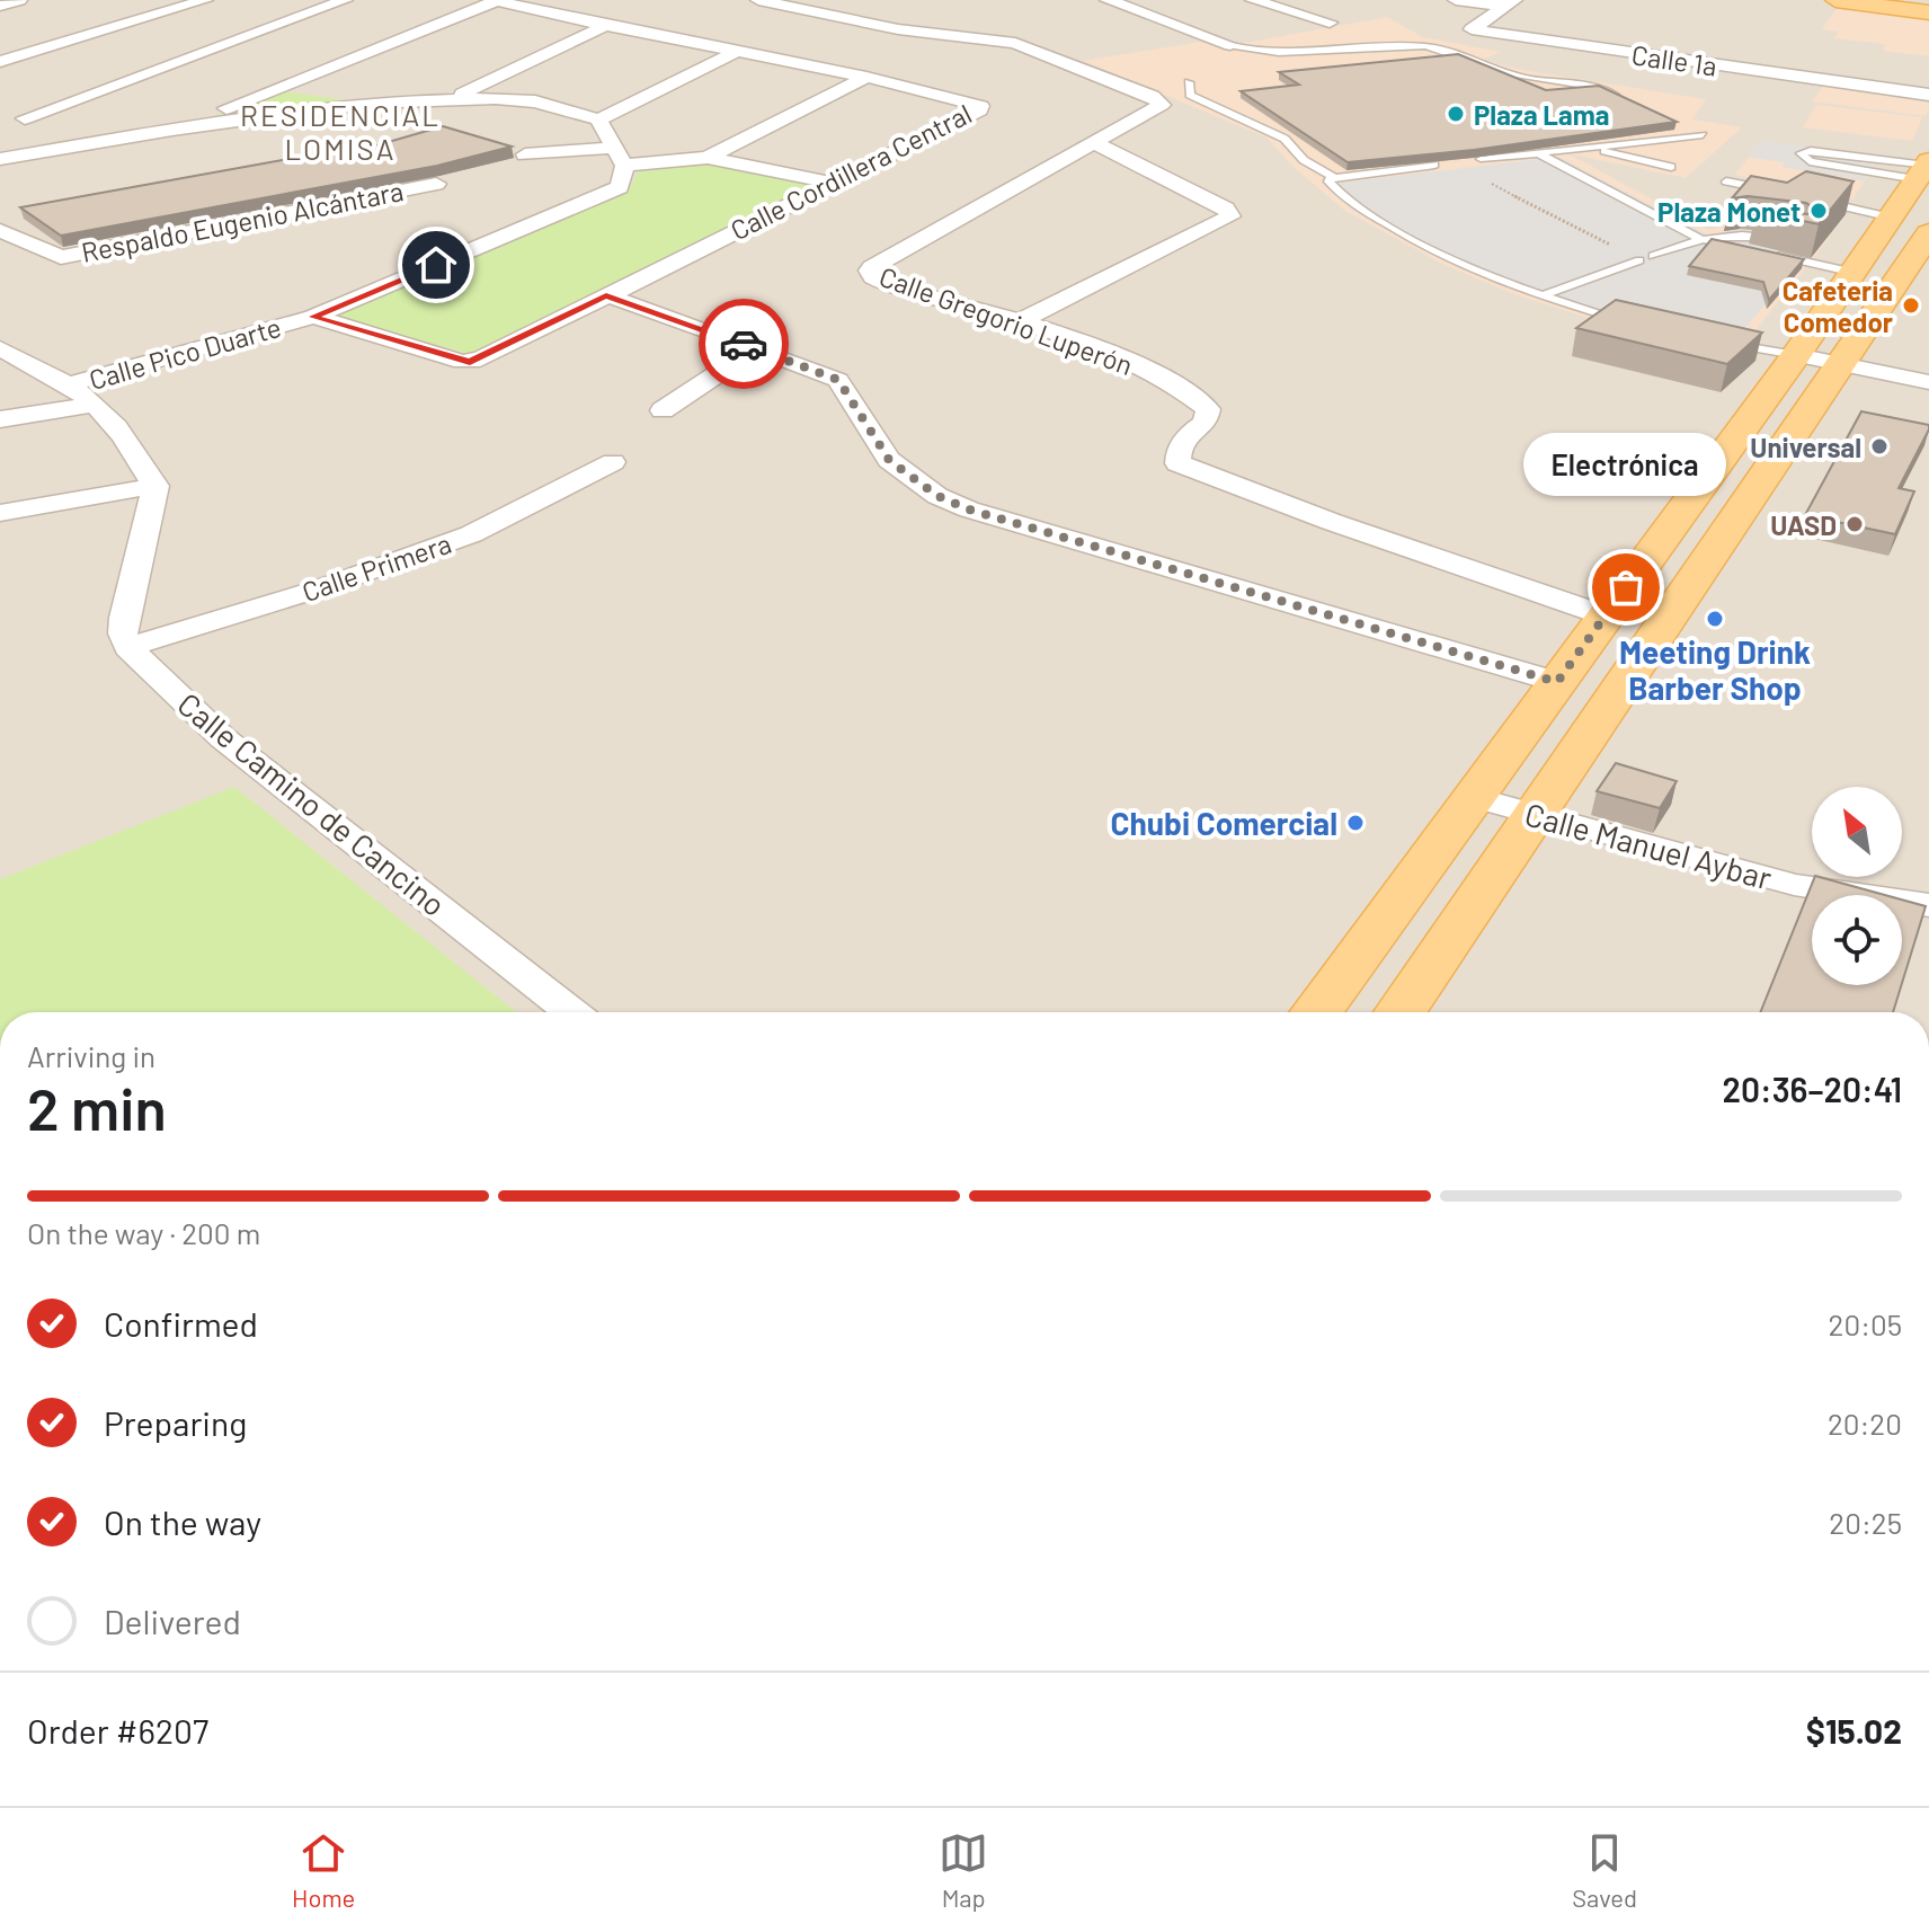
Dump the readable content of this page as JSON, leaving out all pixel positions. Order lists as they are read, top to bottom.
{
  "streets": {
    "street": [
      "Calle 1a",
      "Calle Cordillera Central",
      "Respaldo Eugenio Alcántara",
      "Calle Gregorio Luperón",
      "Calle Pico Duarte",
      "Calle Primera",
      "Calle Camino de Cancino",
      "Calle Manuel Aybar"
    ]
  },
  "crossings": [
    ["Calle Cordillera Central", "Calle Pico Duarte"],
    ["Calle Primera", "Calle Camino de Cancino"]
  ],
  "districts": ["RESIDENCIAL LOMISA"],
  "places": [
    "Plaza Lama",
    "Plaza Monet",
    "Cafeteria Comedor",
    "Universal",
    "UASD",
    "Electrónica",
    "Meeting Drink Barber Shop",
    "Chubi Comercial"
  ],
  "north": "top left",
  "page": {
    "bubble": "Electrónica",
    "heading": ["2 min", "Arriving in", "20:36–20:41"],
    "panel": ["Order #6207", "$15.02"],
    "bar": "On the way · 200 m",
    "list": [
      ["Confirmed", "20:05"],
      ["Preparing", "20:20"],
      ["On the way", "20:25"],
      "Delivered"
    ],
    "tabs": ["Home", "Map", "Saved"]
  }
}
